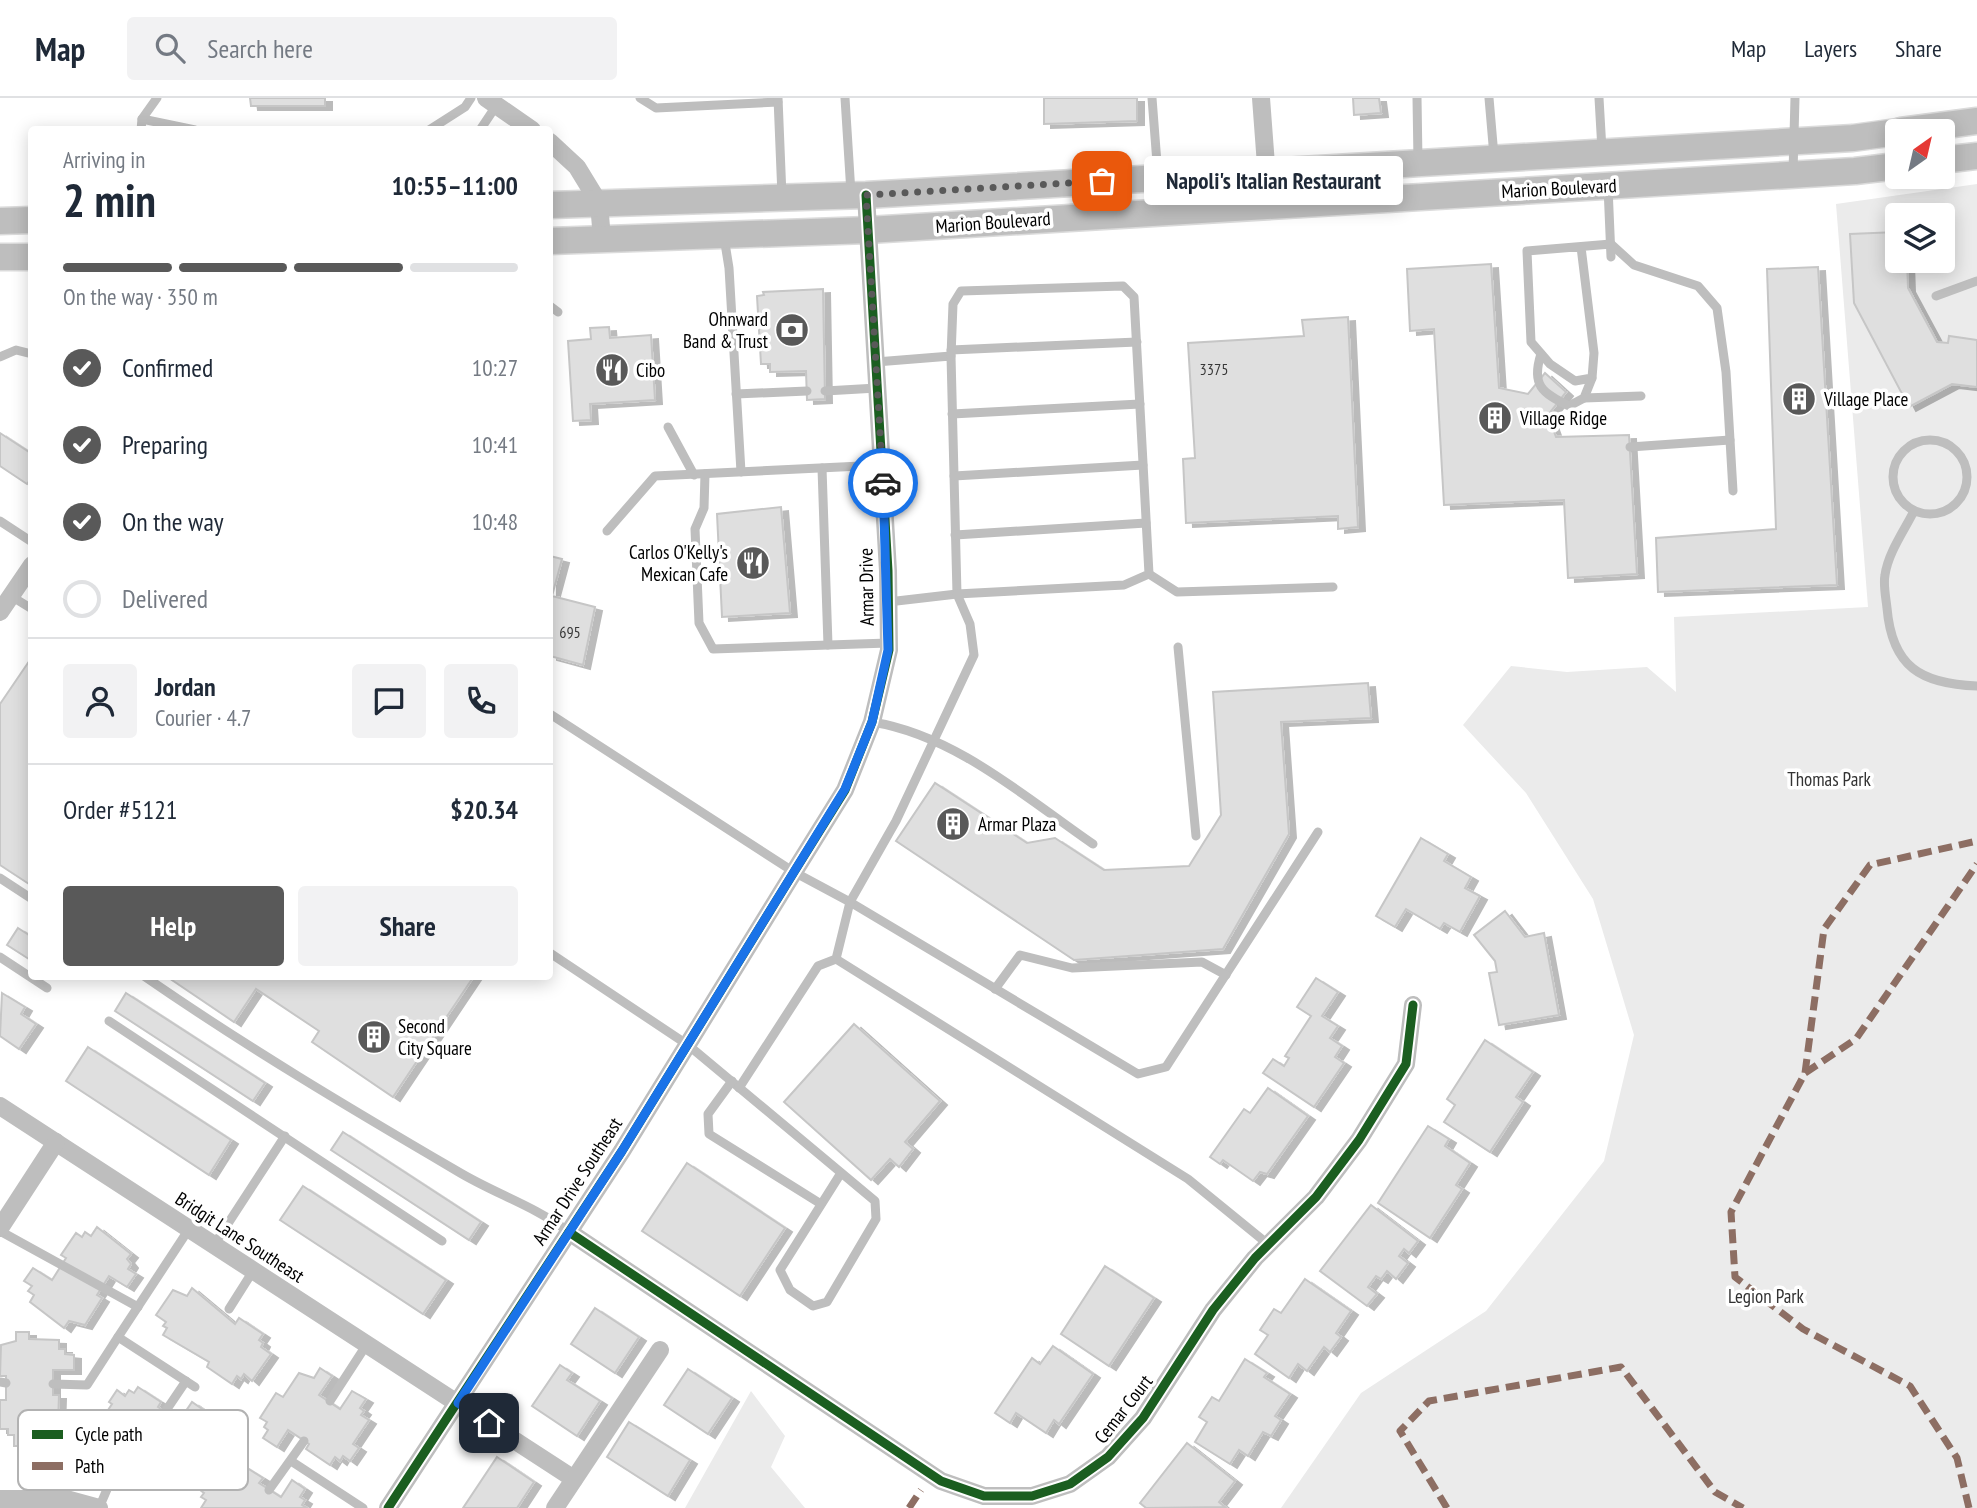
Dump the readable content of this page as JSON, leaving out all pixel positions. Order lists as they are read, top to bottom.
{
  "streets": {
    "main road": ["Marion Boulevard"],
    "street": [
      "Armar Drive",
      "Armar Drive Southeast",
      "Bridgit Lane Southeast",
      "Cemar Court"
    ]
  },
  "crossings": [
    ["Marion Boulevard", "Armar Drive"],
    ["Armar Drive", "Armar Drive Southeast"],
    ["Armar Drive Southeast", "Bridgit Lane Southeast"],
    ["Armar Drive Southeast", "Cemar Court"]
  ],
  "parks": ["Thomas Park", "Legion Park"],
  "places": {
    "other": ["Napoli's Italian Restaurant"],
    "bank": ["Ohnward Band & Trust"],
    "restaurant": ["Cibo", "Carlos O'Kelly's Mexican Cafe"],
    "building": [
      "Village Place",
      "Village Ridge",
      "Armar Plaza",
      "Second City Square"
    ]
  },
  "house_numbers": ["3375", "695"],
  "legend": ["Cycle path", "Path"],
  "north": "top right",
  "page": {
    "header": "Map",
    "search": "Search here",
    "nav": ["Map", "Layers", "Share"],
    "heading": ["2 min", "Arriving in", "10:55–11:00"],
    "panel": [
      "Jordan",
      "Courier · 4.7",
      "Order #5121",
      "$20.34"
    ],
    "bubble": "Napoli's Italian Restaurant",
    "bar": "On the way · 350 m",
    "list": [
      ["Confirmed", "10:27"],
      ["Preparing", "10:41"],
      ["On the way", "10:48"],
      "Delivered"
    ],
    "buttons": ["Help", "Share"]
  }
}
